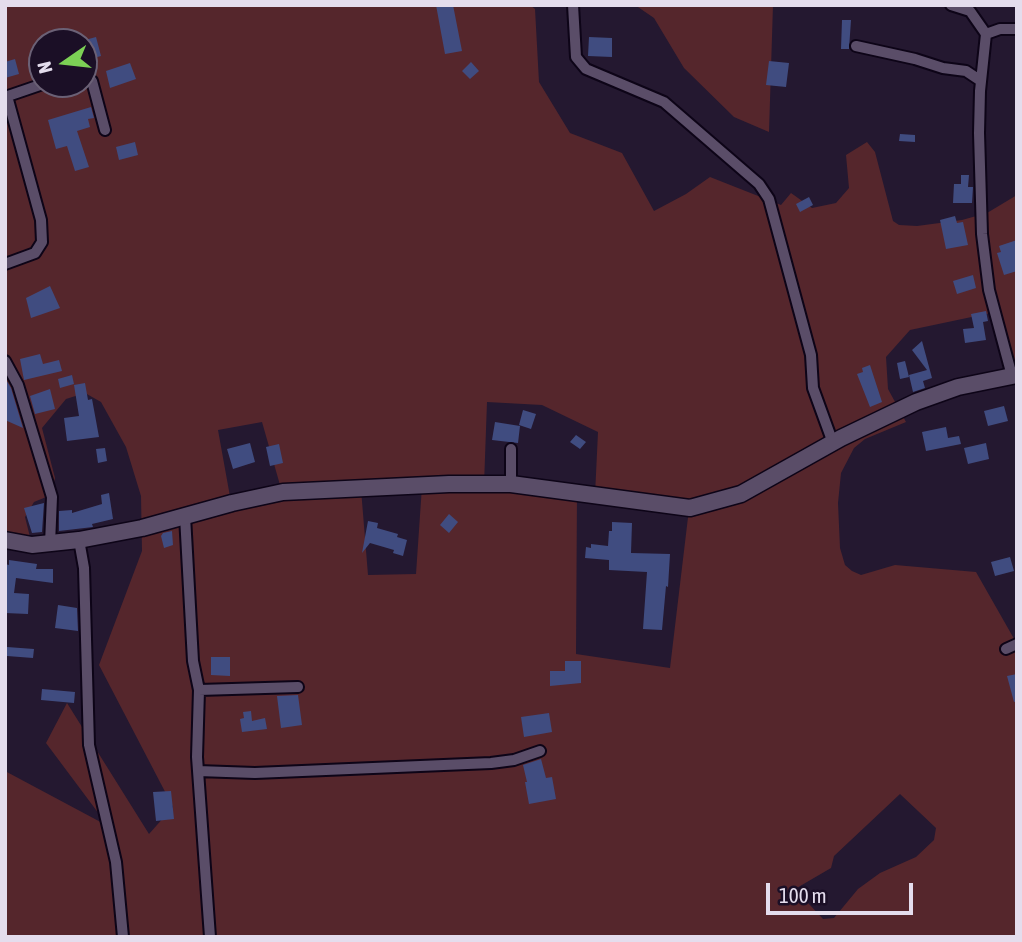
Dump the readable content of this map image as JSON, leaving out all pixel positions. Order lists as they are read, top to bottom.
{
  "scale_bar": "100 m",
  "north": "left"
}
